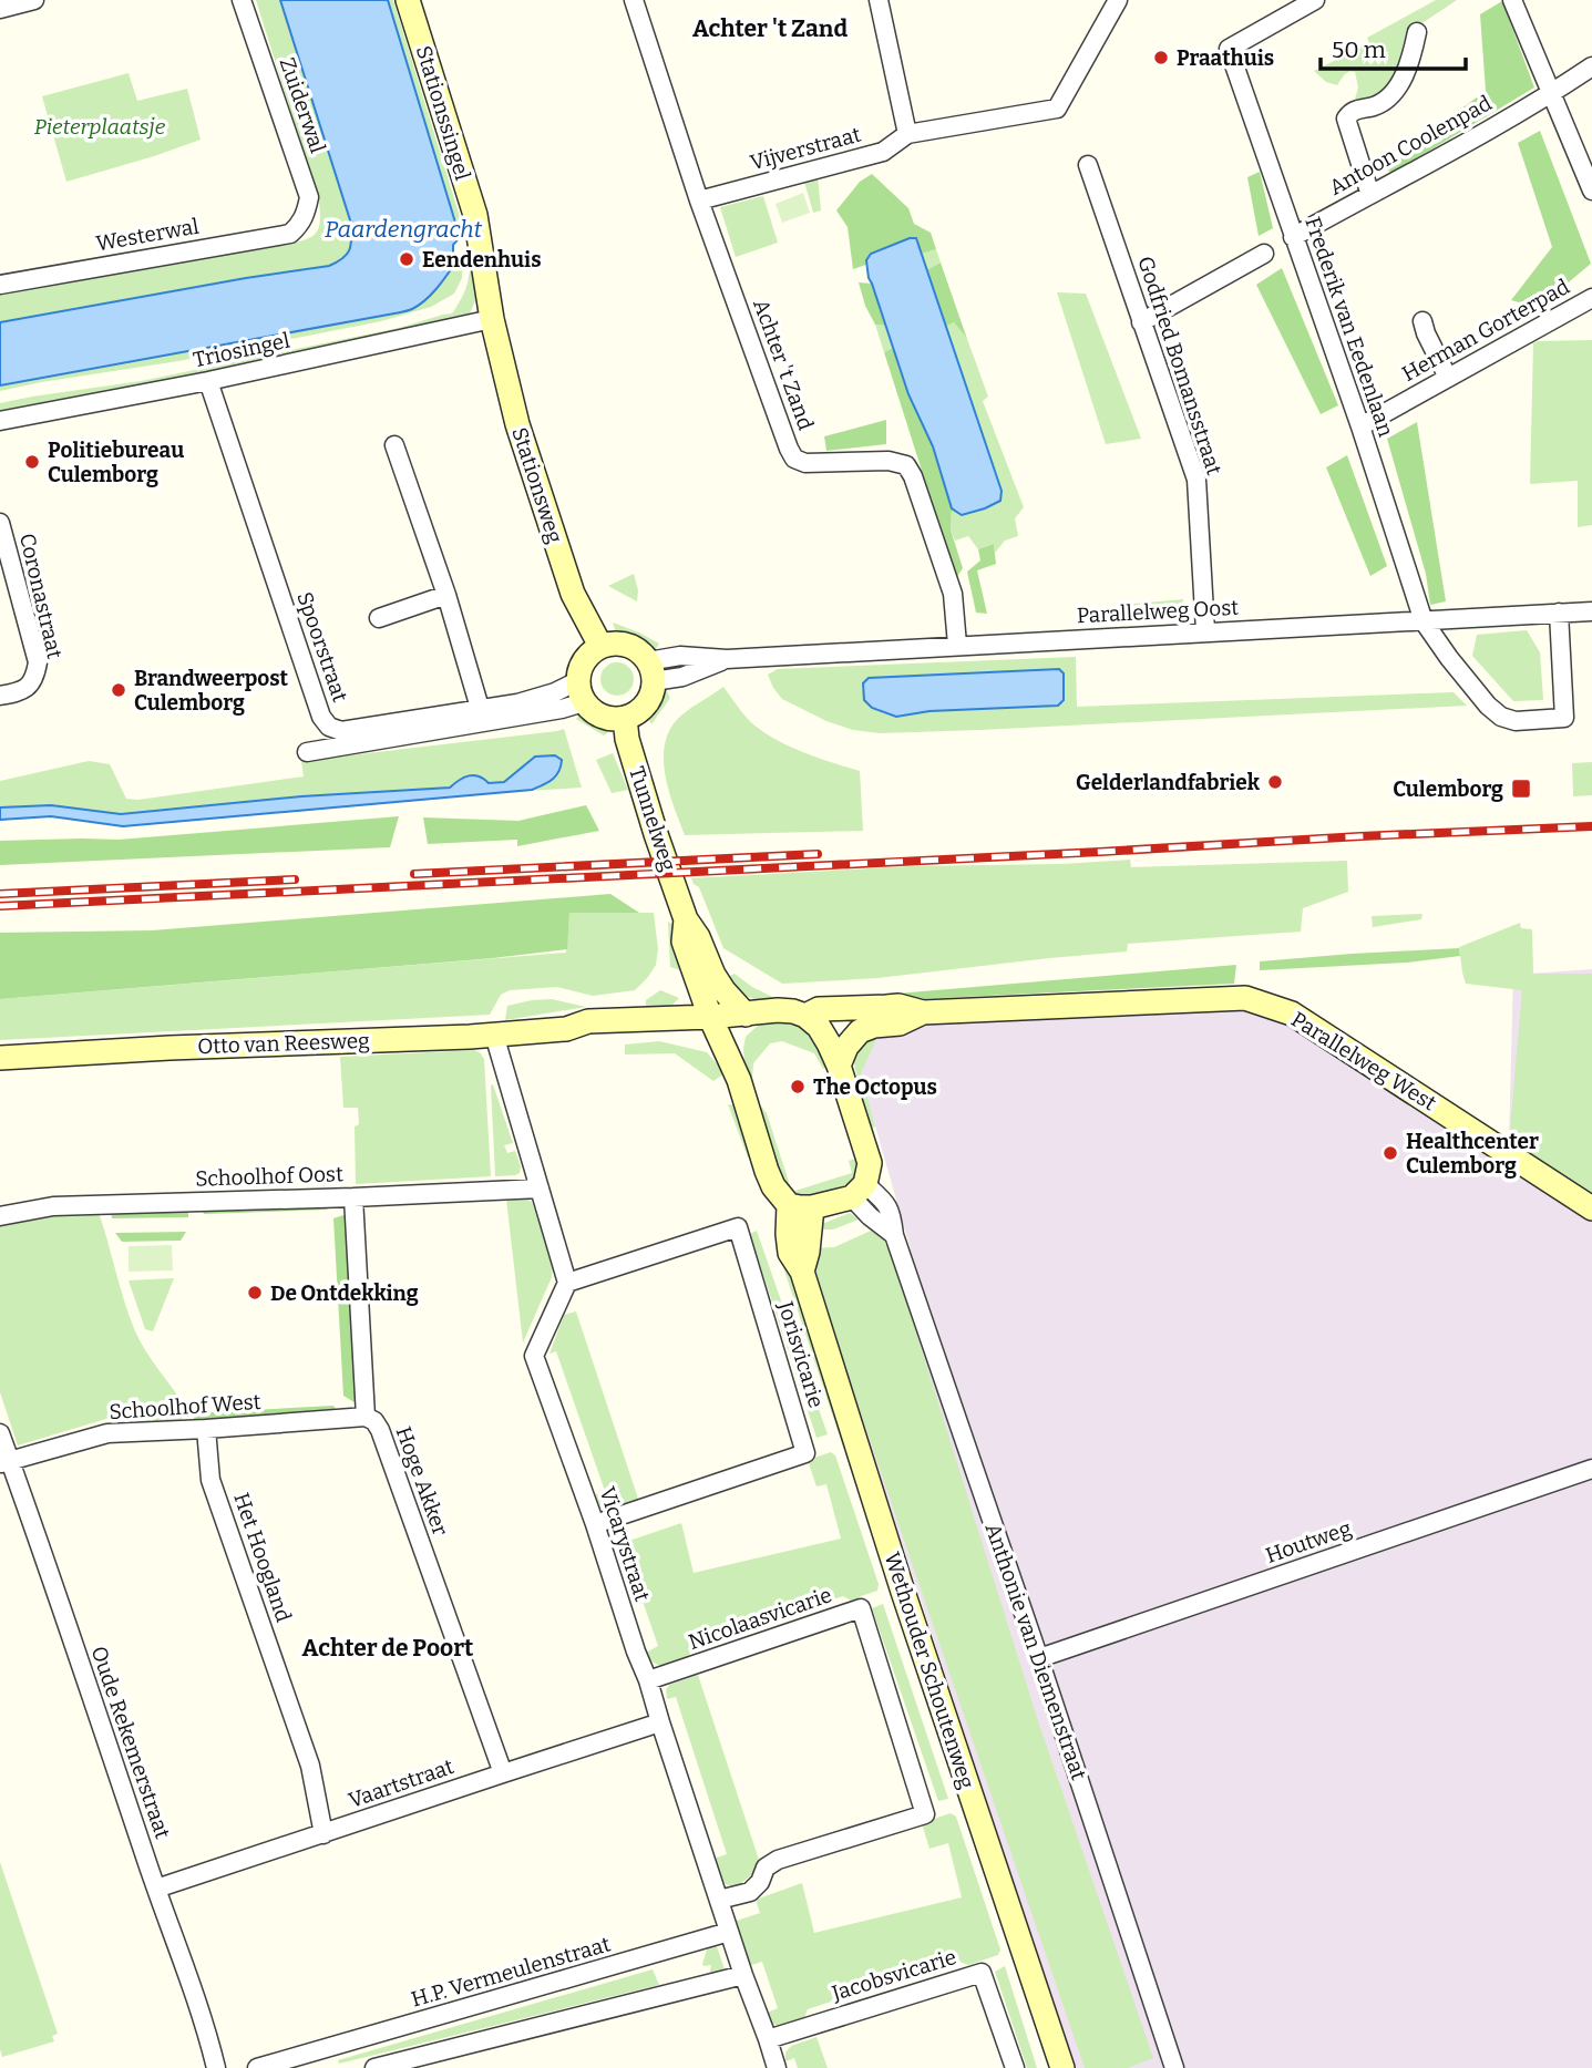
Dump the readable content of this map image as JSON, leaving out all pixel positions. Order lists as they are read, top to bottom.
{
  "streets": {
    "street": [
      "Zuiderwal",
      "Stationssingel",
      "Antoon Coolenpad",
      "Vijverstraat",
      "Westerwal",
      "Frederik van Eedenlaan",
      "Herman Gorterpad",
      "Triosingel",
      "Achter 't Zand",
      "Godfried Bomansstraat",
      "Stationsweg",
      "Coronastraat",
      "Parallelweg Oost",
      "Spoorstraat",
      "Tunnelweg",
      "Otto van Reesweg",
      "Parallelweg West",
      "Schoolhof Oost",
      "Jorisvicarie",
      "Schoolhof West",
      "Hoge Akker",
      "Houtweg",
      "Vicarystraat",
      "Het Hoogland",
      "Nicolaasvicarie",
      "Anthonie van Diemenstraat",
      "Wethouder Schoutenweg",
      "Oude Rekemerstraat",
      "Vaartstraat",
      "H.P. Vermeulenstraat",
      "Jacobsvicarie"
    ]
  },
  "crossings": [
    ["Zuiderwal", "Westerwal"],
    ["Stationssingel", "Triosingel"],
    ["Stationssingel", "Stationsweg"],
    ["Antoon Coolenpad", "Frederik van Eedenlaan"],
    ["Vijverstraat", "Achter 't Zand"],
    ["Frederik van Eedenlaan", "Herman Gorterpad"],
    ["Frederik van Eedenlaan", "Parallelweg Oost"],
    ["Triosingel", "Stationsweg"],
    ["Triosingel", "Spoorstraat"],
    ["Achter 't Zand", "Parallelweg Oost"],
    ["Godfried Bomansstraat", "Parallelweg Oost"],
    ["Stationsweg", "Parallelweg Oost"],
    ["Stationsweg", "Spoorstraat"],
    ["Stationsweg", "Tunnelweg"],
    ["Parallelweg Oost", "Spoorstraat"],
    ["Parallelweg Oost", "Tunnelweg"],
    ["Spoorstraat", "Tunnelweg"],
    ["Tunnelweg", "Otto van Reesweg"],
    ["Otto van Reesweg", "Parallelweg West"],
    ["Schoolhof Oost", "Hoge Akker"],
    ["Jorisvicarie", "Vicarystraat"],
    ["Schoolhof West", "Hoge Akker"],
    ["Schoolhof West", "Het Hoogland"],
    ["Schoolhof West", "Oude Rekemerstraat"],
    ["Hoge Akker", "Vaartstraat"],
    ["Houtweg", "Anthonie van Diemenstraat"],
    ["Vicarystraat", "Nicolaasvicarie"],
    ["Vicarystraat", "Vaartstraat"],
    ["Vicarystraat", "H.P. Vermeulenstraat"],
    ["Vicarystraat", "Jacobsvicarie"],
    ["Het Hoogland", "Vaartstraat"],
    ["Oude Rekemerstraat", "Vaartstraat"]
  ],
  "districts": ["Achter 't Zand", "Achter de Poort"],
  "water": ["Paardengracht"],
  "parks": ["Pieterplaatsje"],
  "places": {
    "other": [
      "Praathuis",
      "Eendenhuis",
      "Politiebureau Culemborg",
      "Brandweerpost Culemborg",
      "Gelderlandfabriek",
      "The Octopus",
      "Healthcenter Culemborg",
      "De Ontdekking"
    ],
    "transit": ["Culemborg"]
  },
  "scale_bar": "50 m"
}
